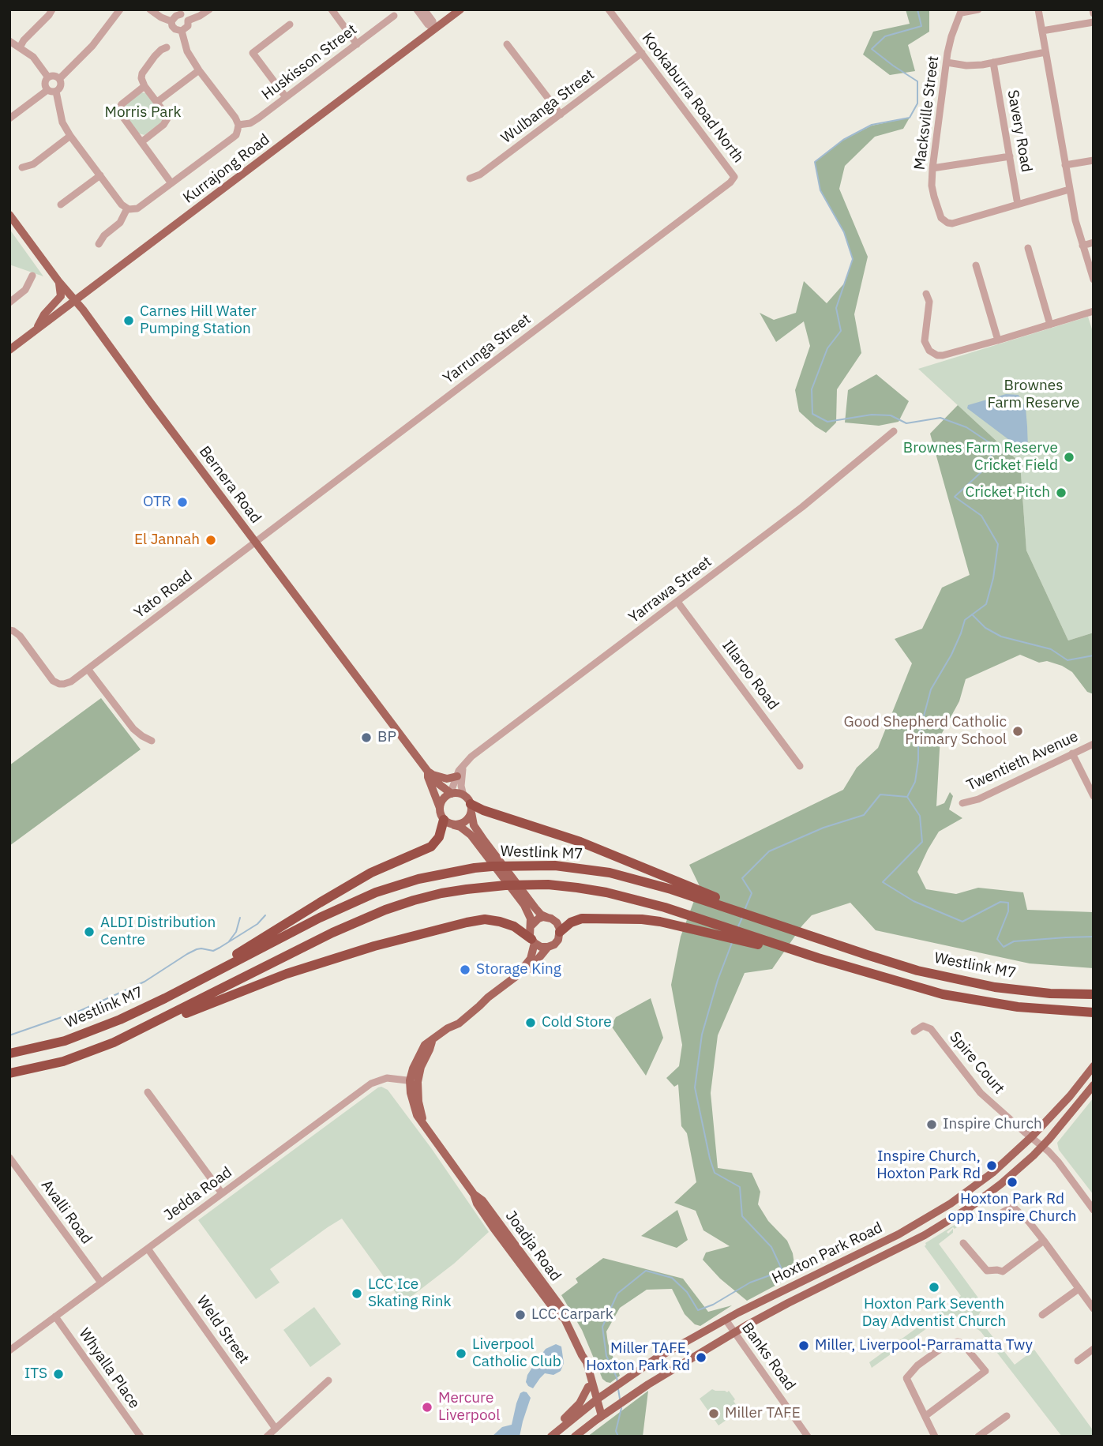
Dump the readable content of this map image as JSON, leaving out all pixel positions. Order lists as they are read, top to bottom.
{
  "streets": {
    "highway": ["Westlink M7"],
    "main road": [
      "Kurrajong Road",
      "Bernera Road",
      "Joadja Road",
      "Hoxton Park Road"
    ],
    "street": [
      "Huskisson Street",
      "Kookaburra Road North",
      "Wulbanga Street",
      "Macksville Street",
      "Savery Road",
      "Yarrunga Street",
      "Yarrawa Street",
      "Yato Road",
      "Illaroo Road",
      "Twentieth Avenue",
      "Spire Court",
      "Jedda Road",
      "Avalli Road",
      "Weld Street",
      "Banks Road",
      "Whyalla Place"
    ]
  },
  "crossings": [
    ["Kookaburra Road North", "Wulbanga Street"],
    ["Kookaburra Road North", "Yarrunga Street"],
    ["Macksville Street", "Savery Road"],
    ["Kurrajong Road", "Bernera Road"],
    ["Yarrunga Street", "Bernera Road"],
    ["Yarrunga Street", "Yato Road"],
    ["Bernera Road", "Yarrawa Street"],
    ["Bernera Road", "Yato Road"],
    ["Yarrawa Street", "Illaroo Road"],
    ["Spire Court", "Hoxton Park Road"],
    ["Jedda Road", "Avalli Road"],
    ["Jedda Road", "Joadja Road"],
    ["Jedda Road", "Weld Street"],
    ["Jedda Road", "Whyalla Place"],
    ["Joadja Road", "Hoxton Park Road"],
    ["Hoxton Park Road", "Banks Road"]
  ],
  "parks": ["Morris Park", "Brownes Farm Reserve"],
  "places": [
    "Carnes Hill Water Pumping Station",
    "Brownes Farm Reserve Cricket Field",
    "Cricket Pitch",
    "OTR",
    "El Jannah",
    "Good Shepherd Catholic Primary School",
    "BP",
    "ALDI Distribution Centre",
    "Storage King",
    "Cold Store",
    "Inspire Church",
    "Inspire Church, Hoxton Park Rd",
    "Hoxton Park Rd opp Inspire Church",
    "Hoxton Park Seventh Day Adventist Church",
    "LCC Ice Skating Rink",
    "LCC Carpark",
    "Miller, Liverpool-Parramatta Twy",
    "Liverpool Catholic Club",
    "Miller TAFE, Hoxton Park Rd",
    "ITS",
    "Mercure Liverpool",
    "Miller TAFE"
  ]
}
